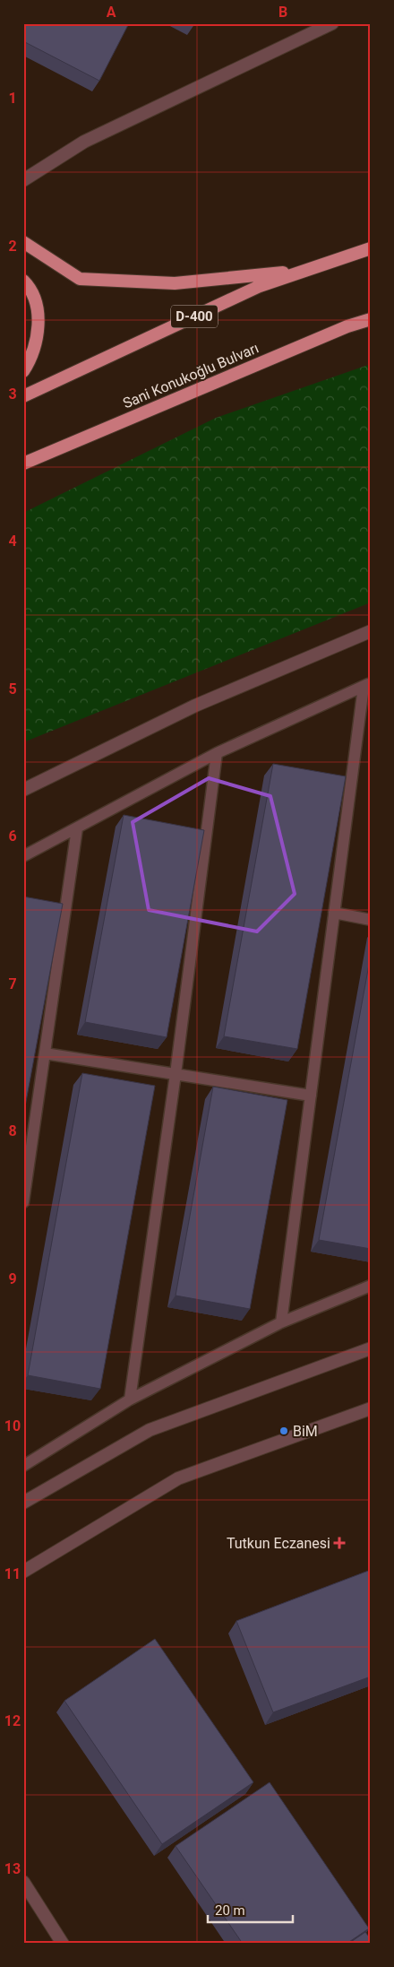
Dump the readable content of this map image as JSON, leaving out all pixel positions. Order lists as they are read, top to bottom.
{
  "streets": {
    "highway": ["D-400", "Sani Konukoğlu Bulvarı"]
  },
  "places": {
    "other": ["BiM"],
    "health": ["Tutkun Eczanesi"]
  },
  "scale_bar": "20 m",
  "grid": {
    "columns": ["A", "B"],
    "rows": [
      "1",
      "2",
      "3",
      "4",
      "5",
      "6",
      "7",
      "8",
      "9",
      "10",
      "11",
      "12",
      "13"
    ]
  }
}
